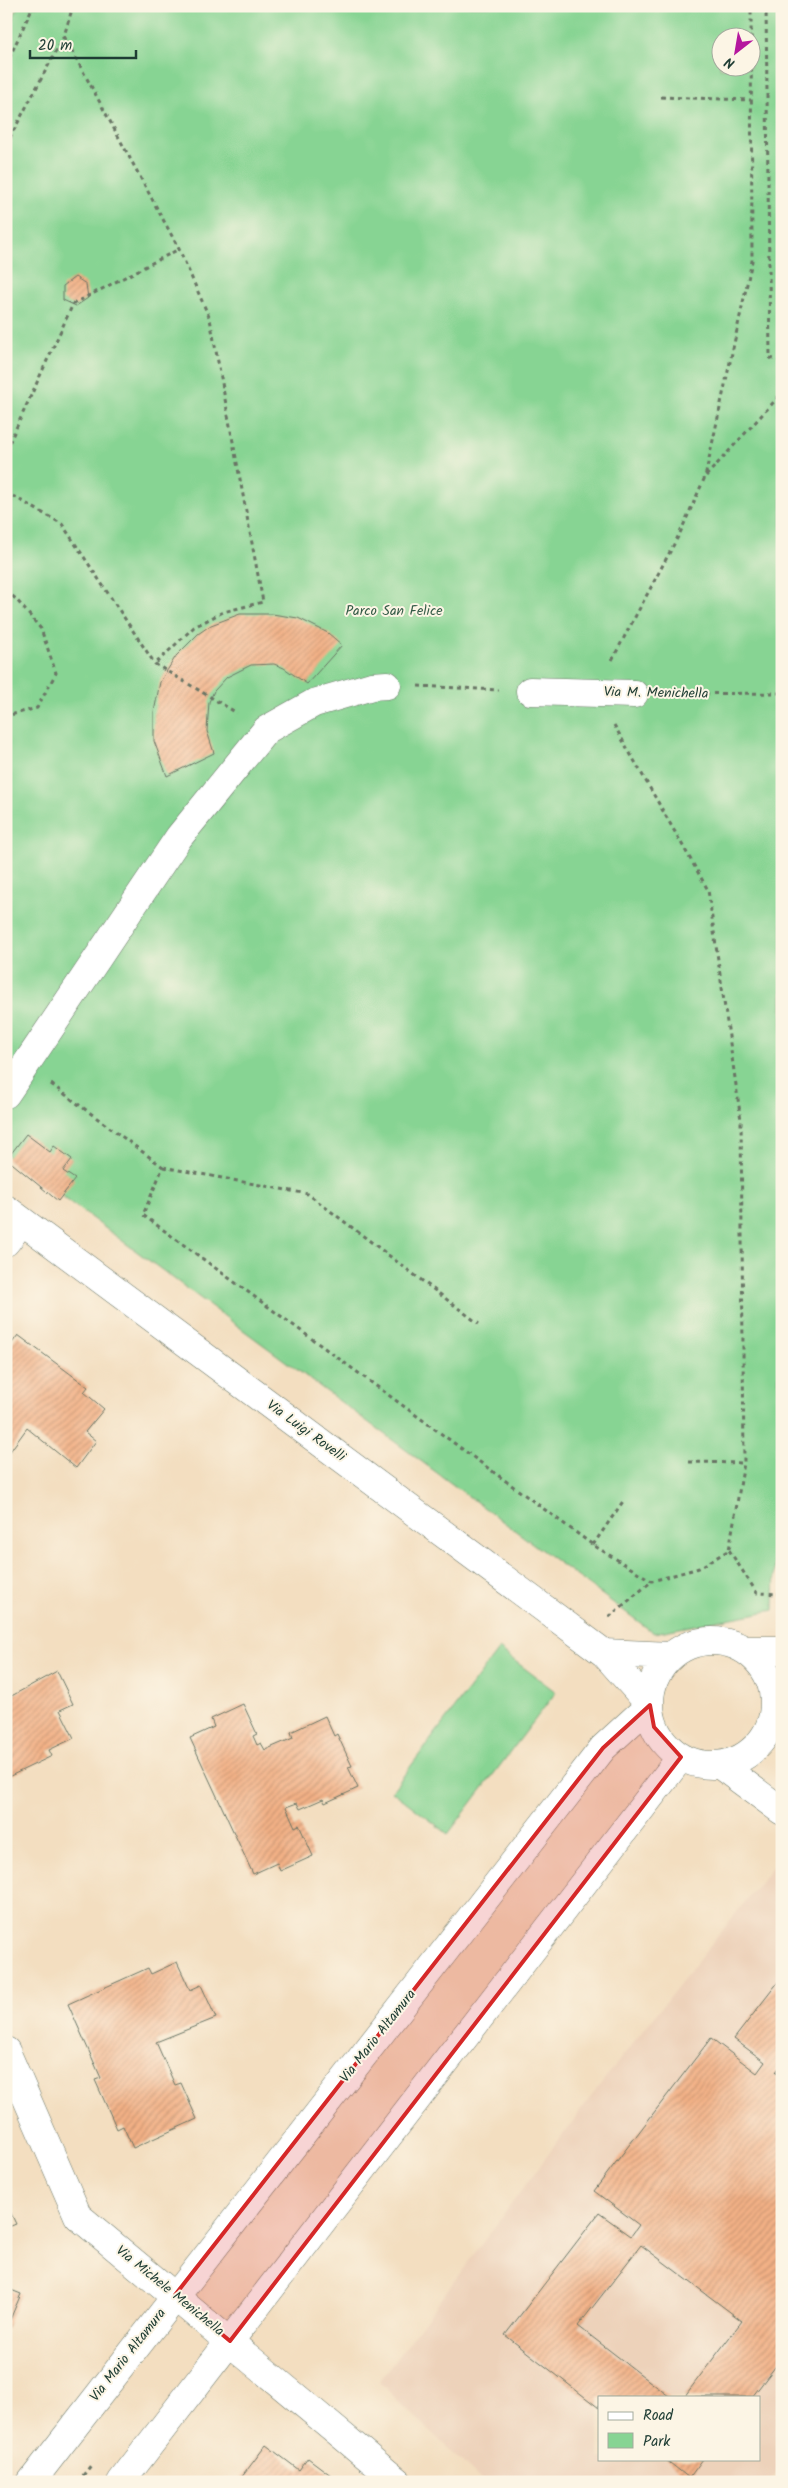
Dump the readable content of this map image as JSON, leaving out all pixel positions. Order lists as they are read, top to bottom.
{
  "streets": {
    "street": [
      "Via M. Menichella",
      "Via Luigi Rovelli",
      "Via Mario Altamura",
      "Via Michele Menichella"
    ]
  },
  "crossings": [
    ["Via Mario Altamura", "Via Michele Menichella"]
  ],
  "parks": ["Parco San Felice"],
  "legend": ["Road", "Park"],
  "scale_bar": "20 m",
  "north": "bottom left"
}
